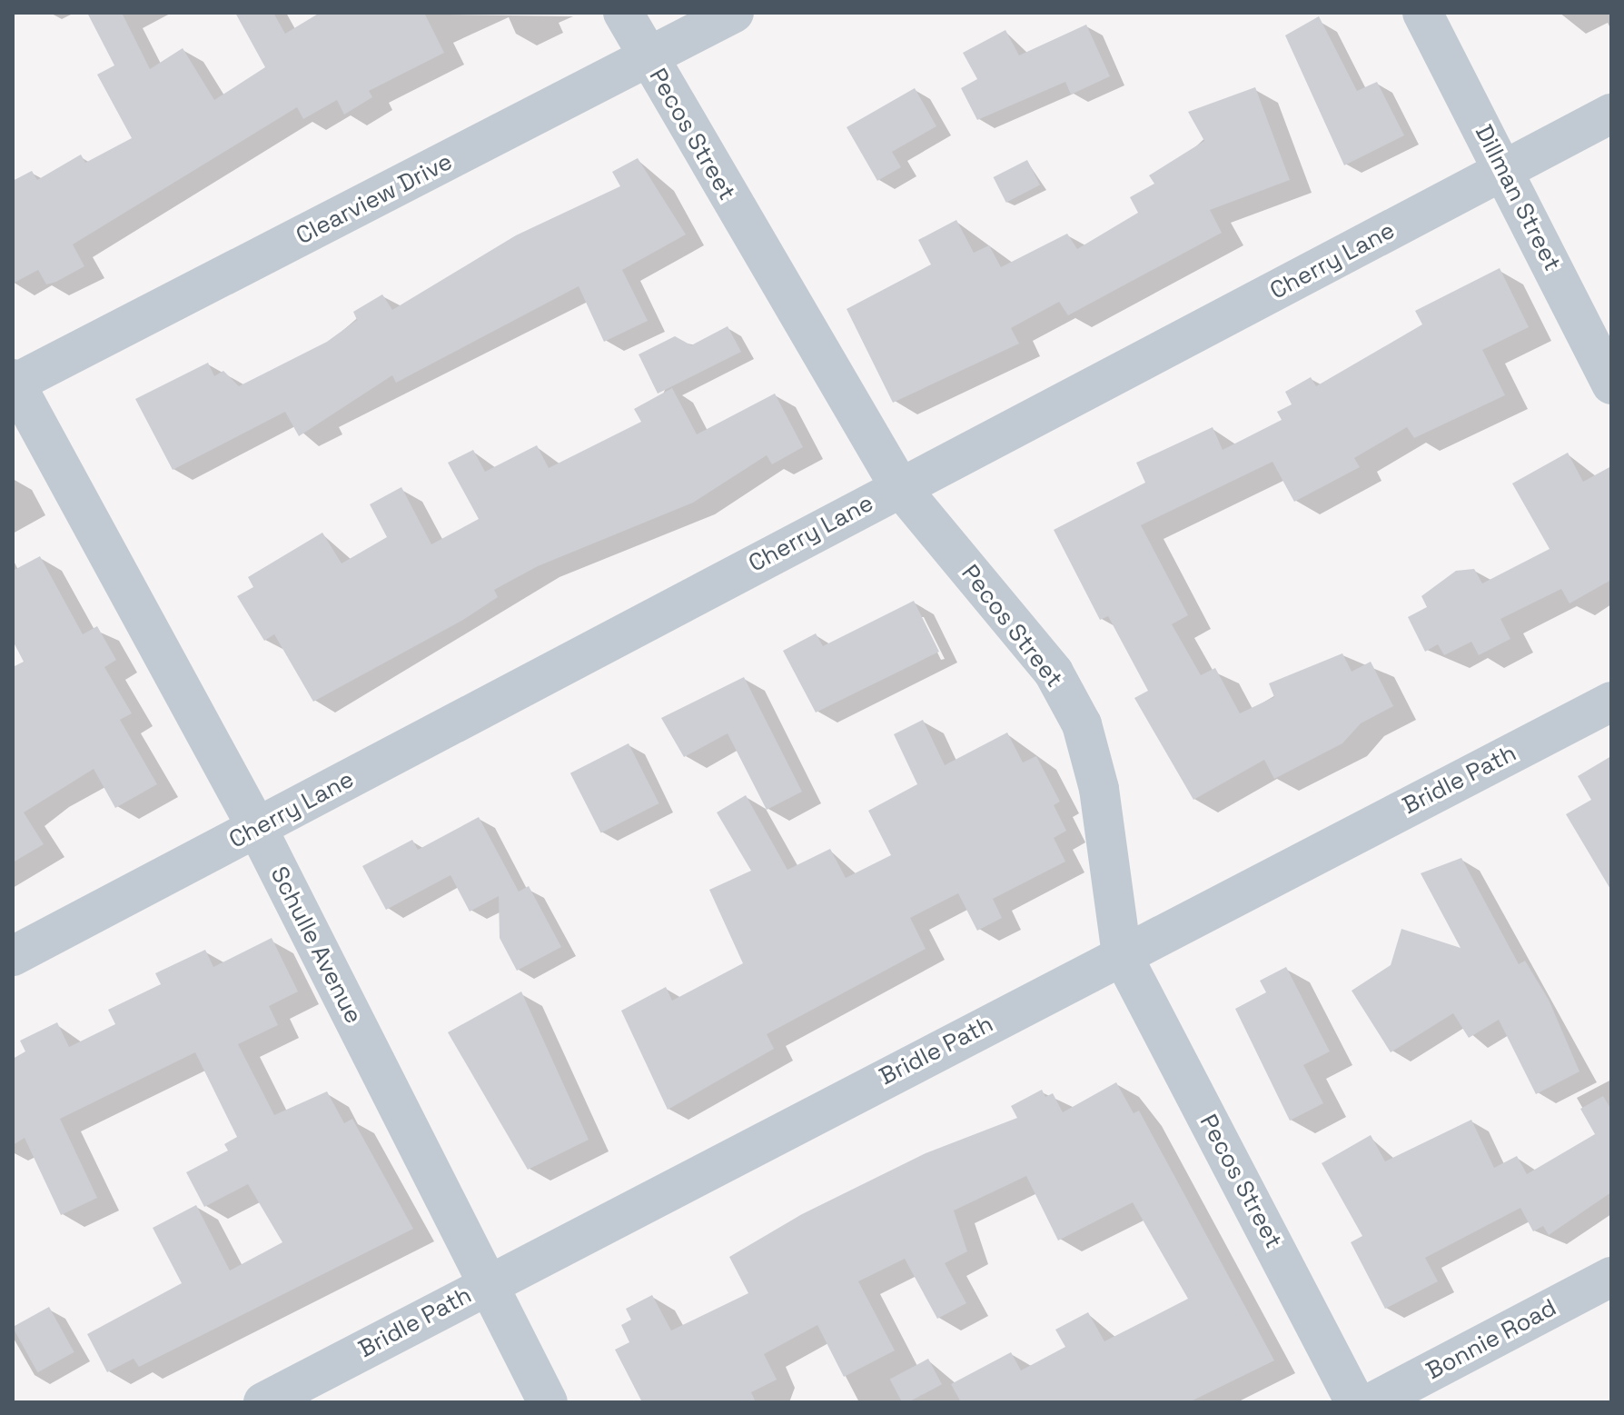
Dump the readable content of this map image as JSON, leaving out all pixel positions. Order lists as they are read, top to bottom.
{
  "streets": {
    "street": [
      "Pecos Street",
      "Dillman Street",
      "Clearview Drive",
      "Cherry Lane",
      "Bridle Path",
      "Schulle Avenue",
      "Bonnie Road"
    ]
  },
  "crossings": [
    ["Pecos Street", "Clearview Drive"],
    ["Pecos Street", "Cherry Lane"],
    ["Pecos Street", "Bridle Path"],
    ["Dillman Street", "Cherry Lane"],
    ["Clearview Drive", "Schulle Avenue"],
    ["Cherry Lane", "Schulle Avenue"],
    ["Bridle Path", "Schulle Avenue"]
  ]
}
